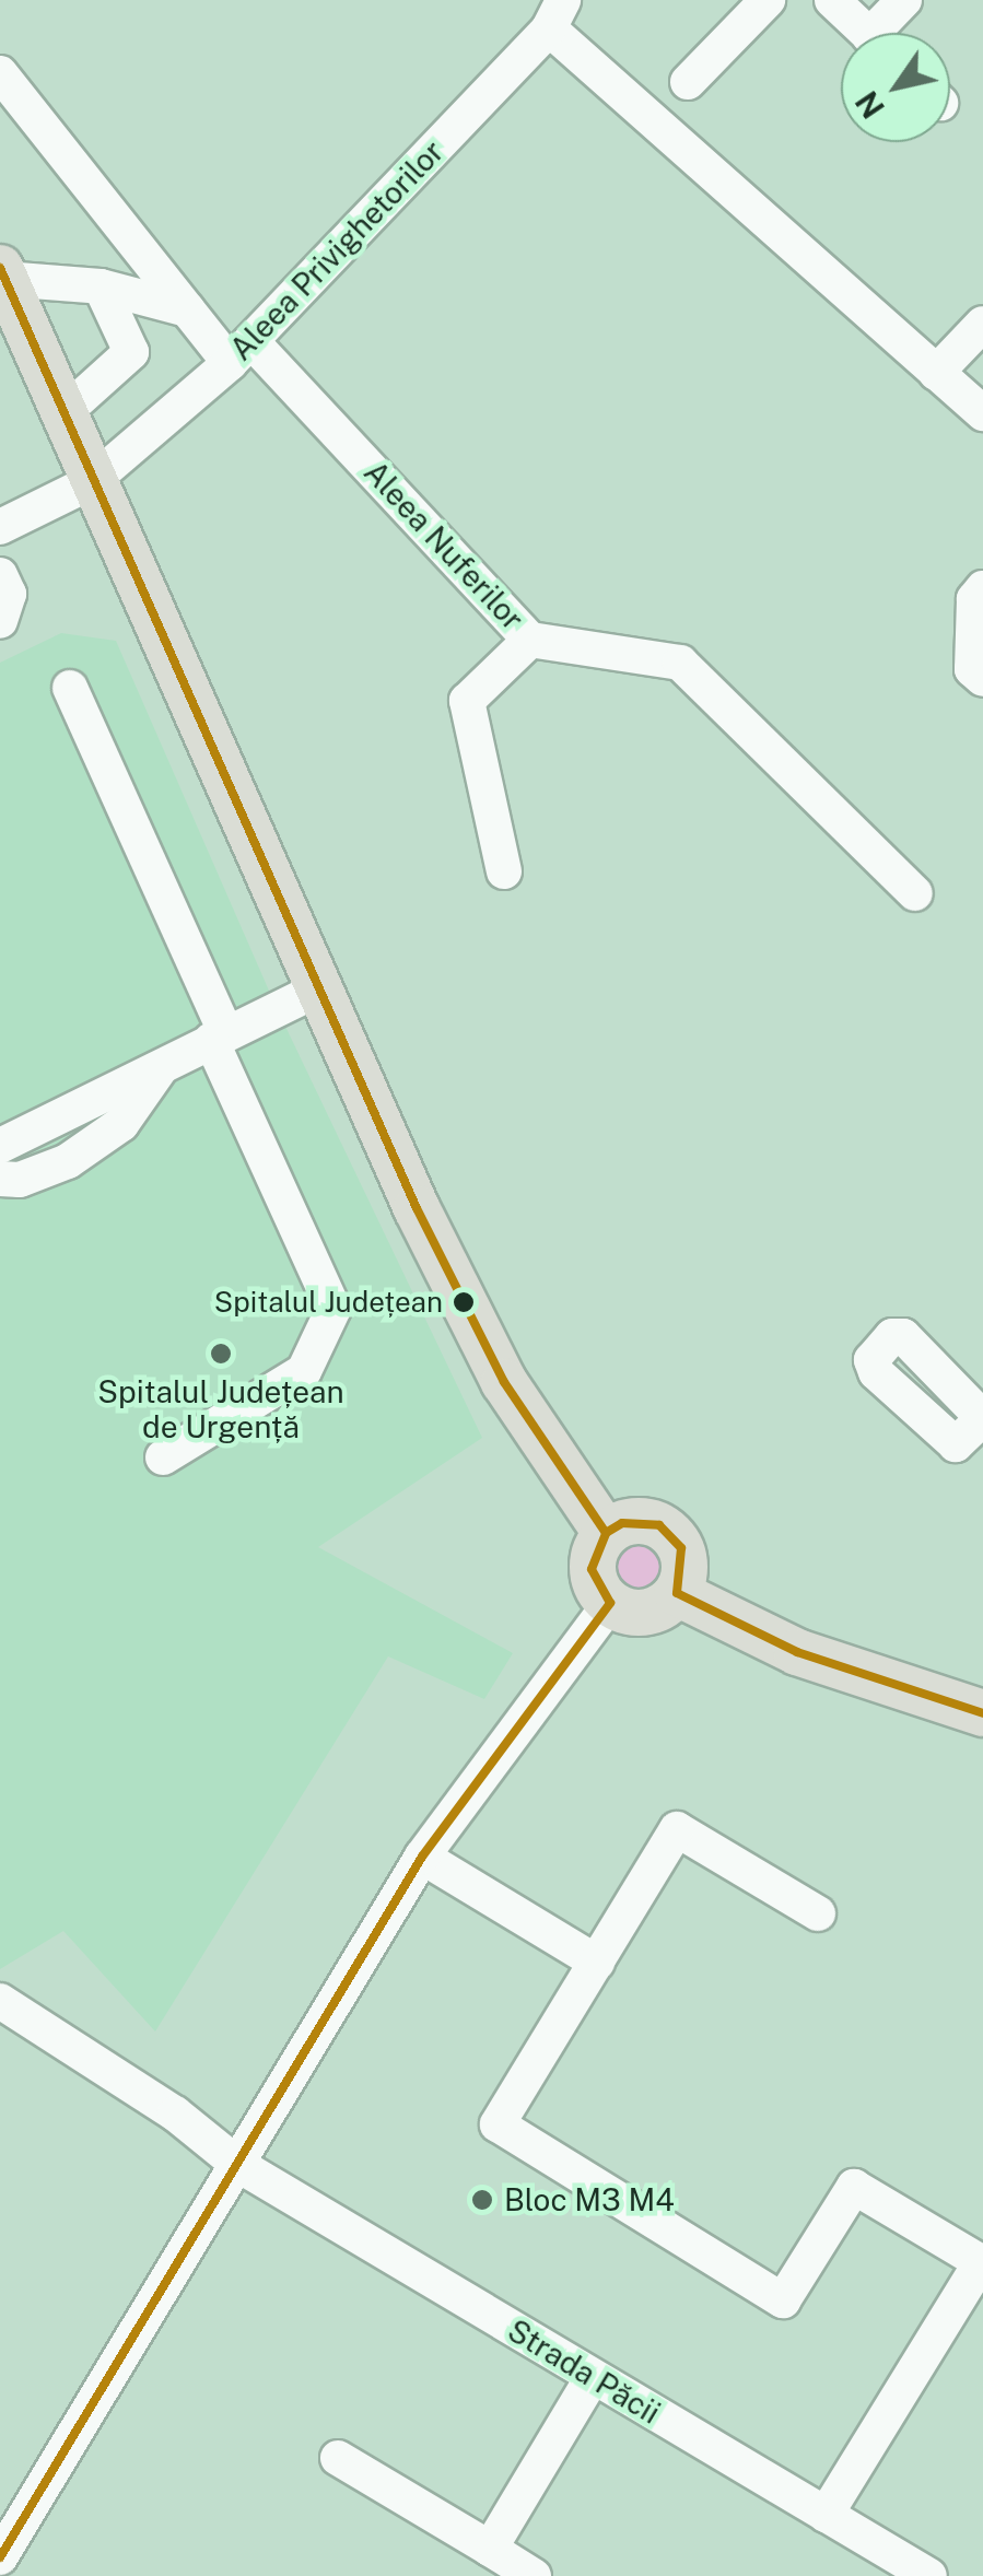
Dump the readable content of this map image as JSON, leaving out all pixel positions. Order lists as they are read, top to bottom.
{
  "streets": {
    "street": ["Aleea Privighetorilor", "Aleea Nuferilor", "Strada Păcii"]
  },
  "crossings": [
    ["Aleea Privighetorilor", "Aleea Nuferilor"]
  ],
  "places": ["Spitalul Județean", "Spitalul Județean de Urgență", "Bloc M3 M4"],
  "north": "bottom left"
}
